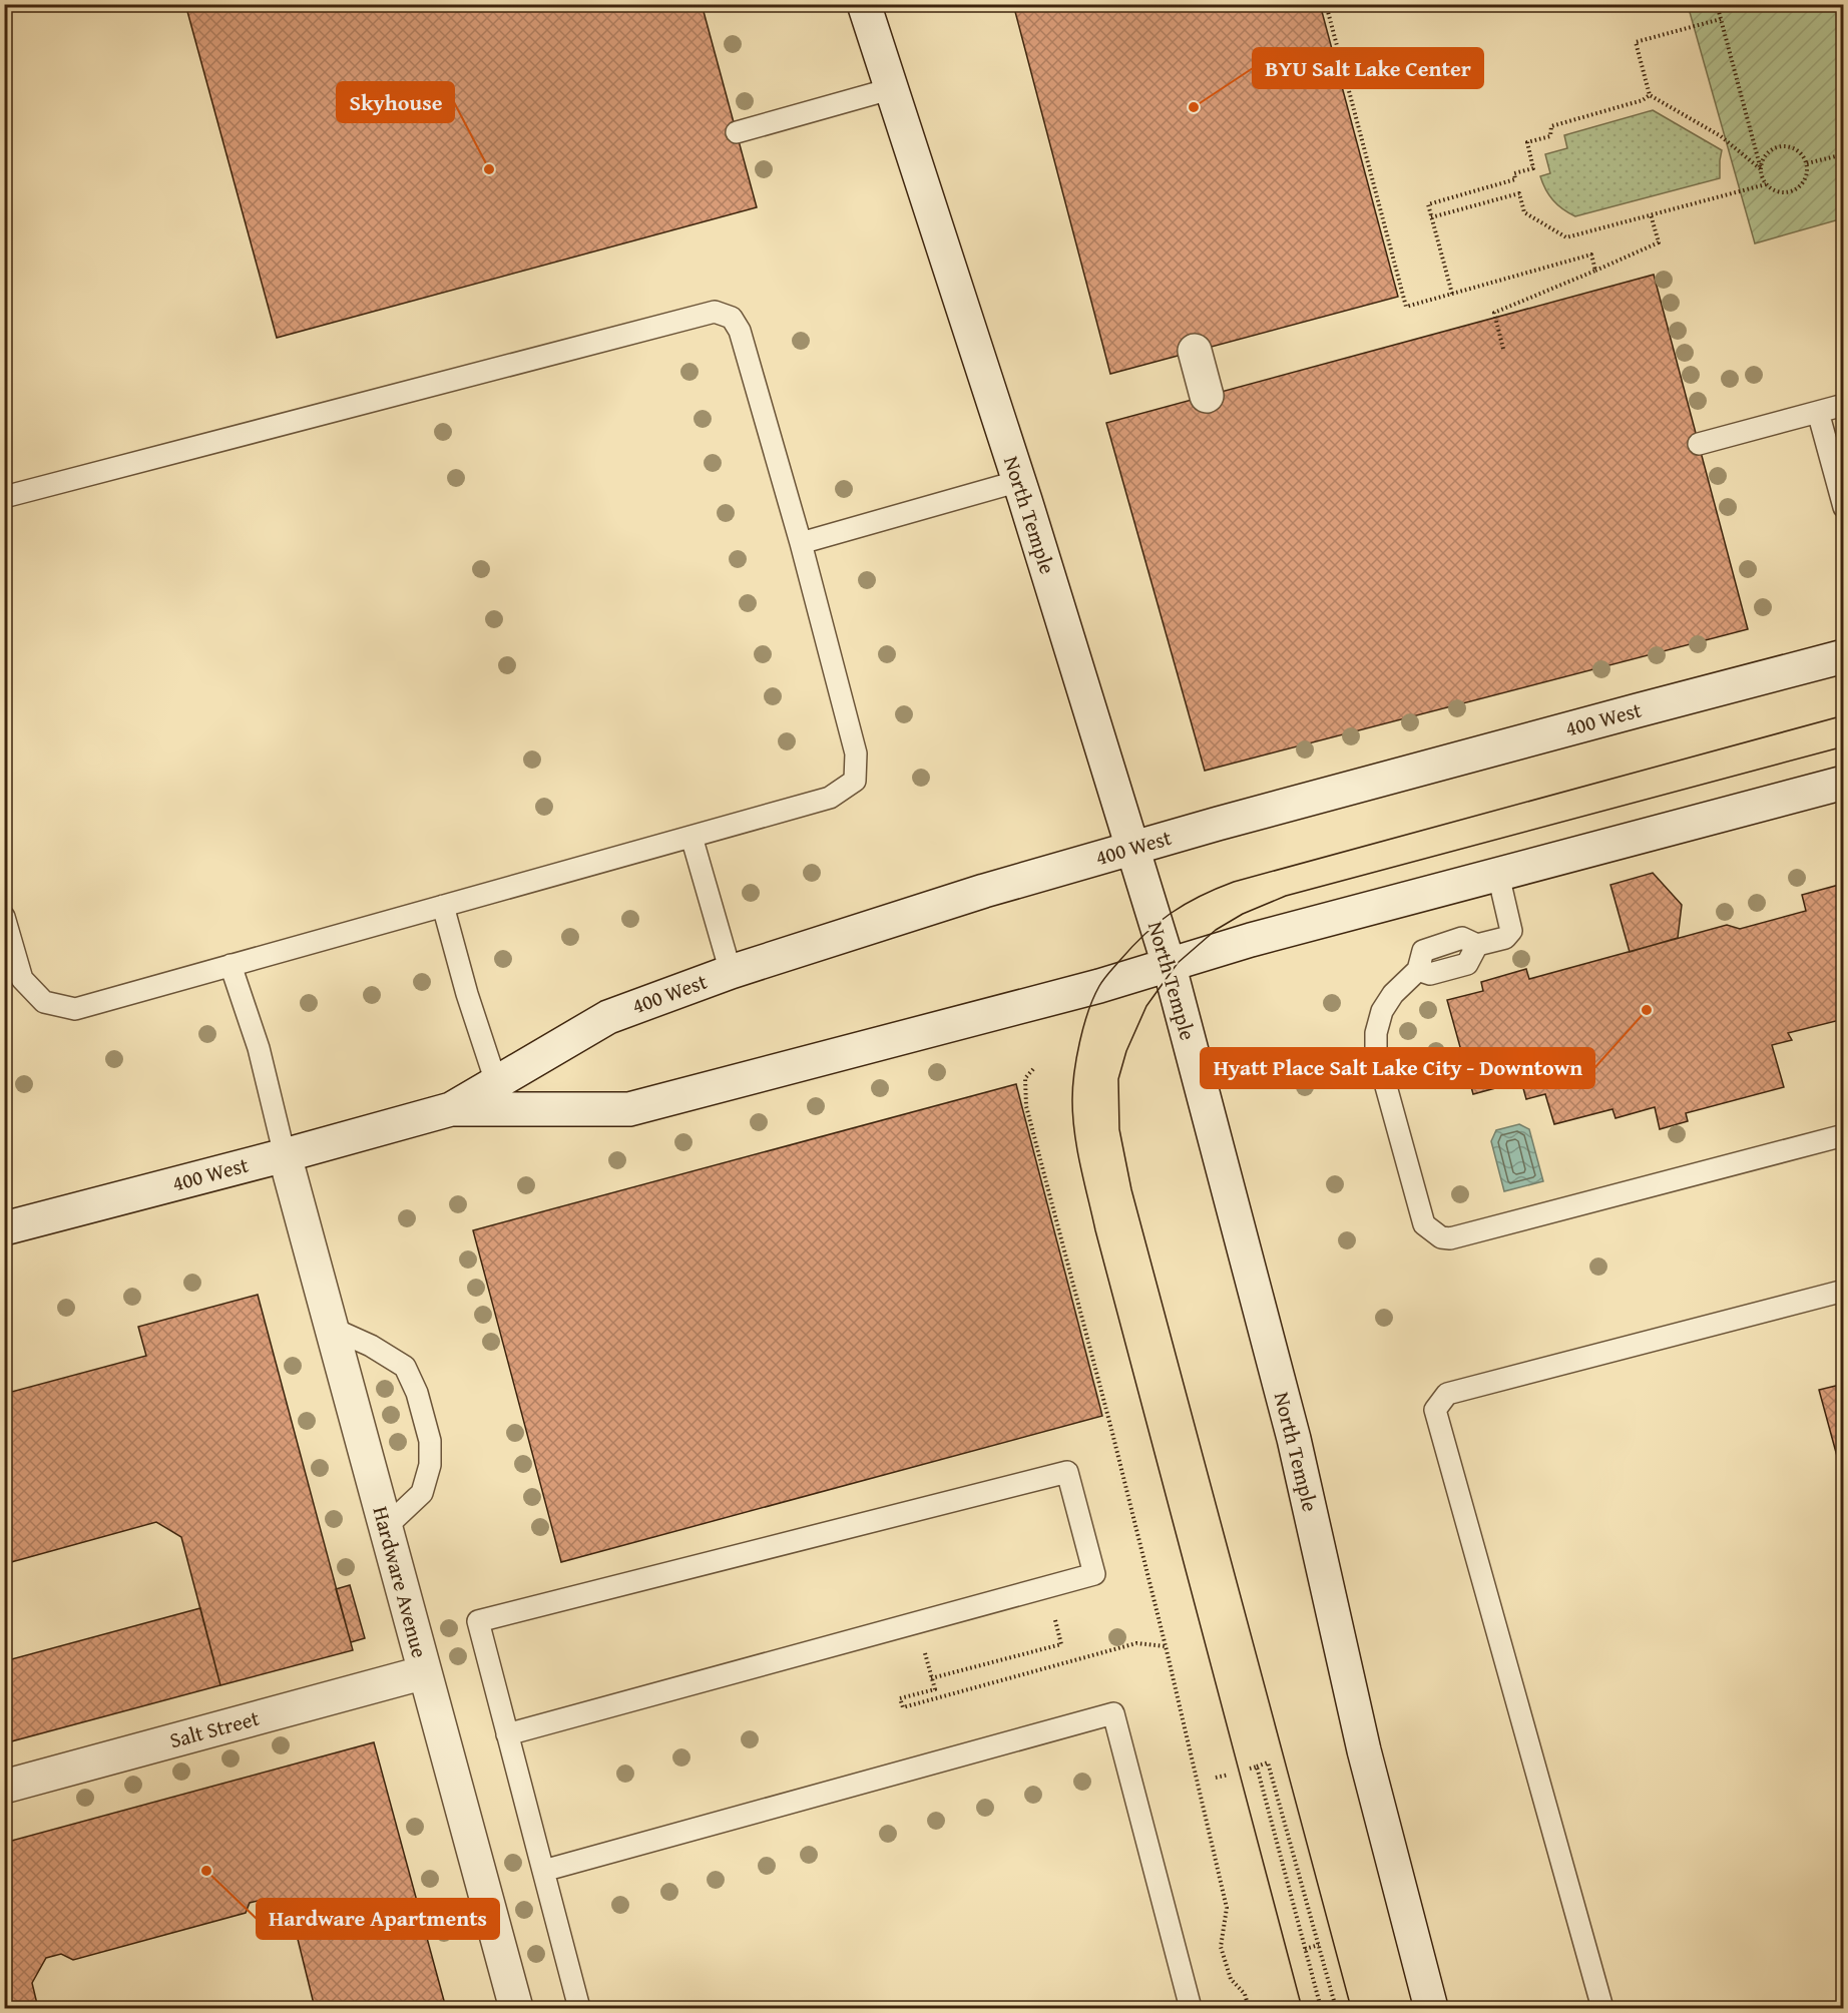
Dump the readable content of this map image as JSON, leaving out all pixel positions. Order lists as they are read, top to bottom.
{
  "streets": {
    "street": [
      "North Temple",
      "400 West",
      "Hardware Avenue",
      "Salt Street"
    ]
  },
  "crossings": [
    ["North Temple", "400 West"],
    ["400 West", "Hardware Avenue"],
    ["Hardware Avenue", "Salt Street"]
  ],
  "places": [
    "BYU Salt Lake Center",
    "Skyhouse",
    "Hyatt Place Salt Lake City - Downtown",
    "Hardware Apartments"
  ]
}
